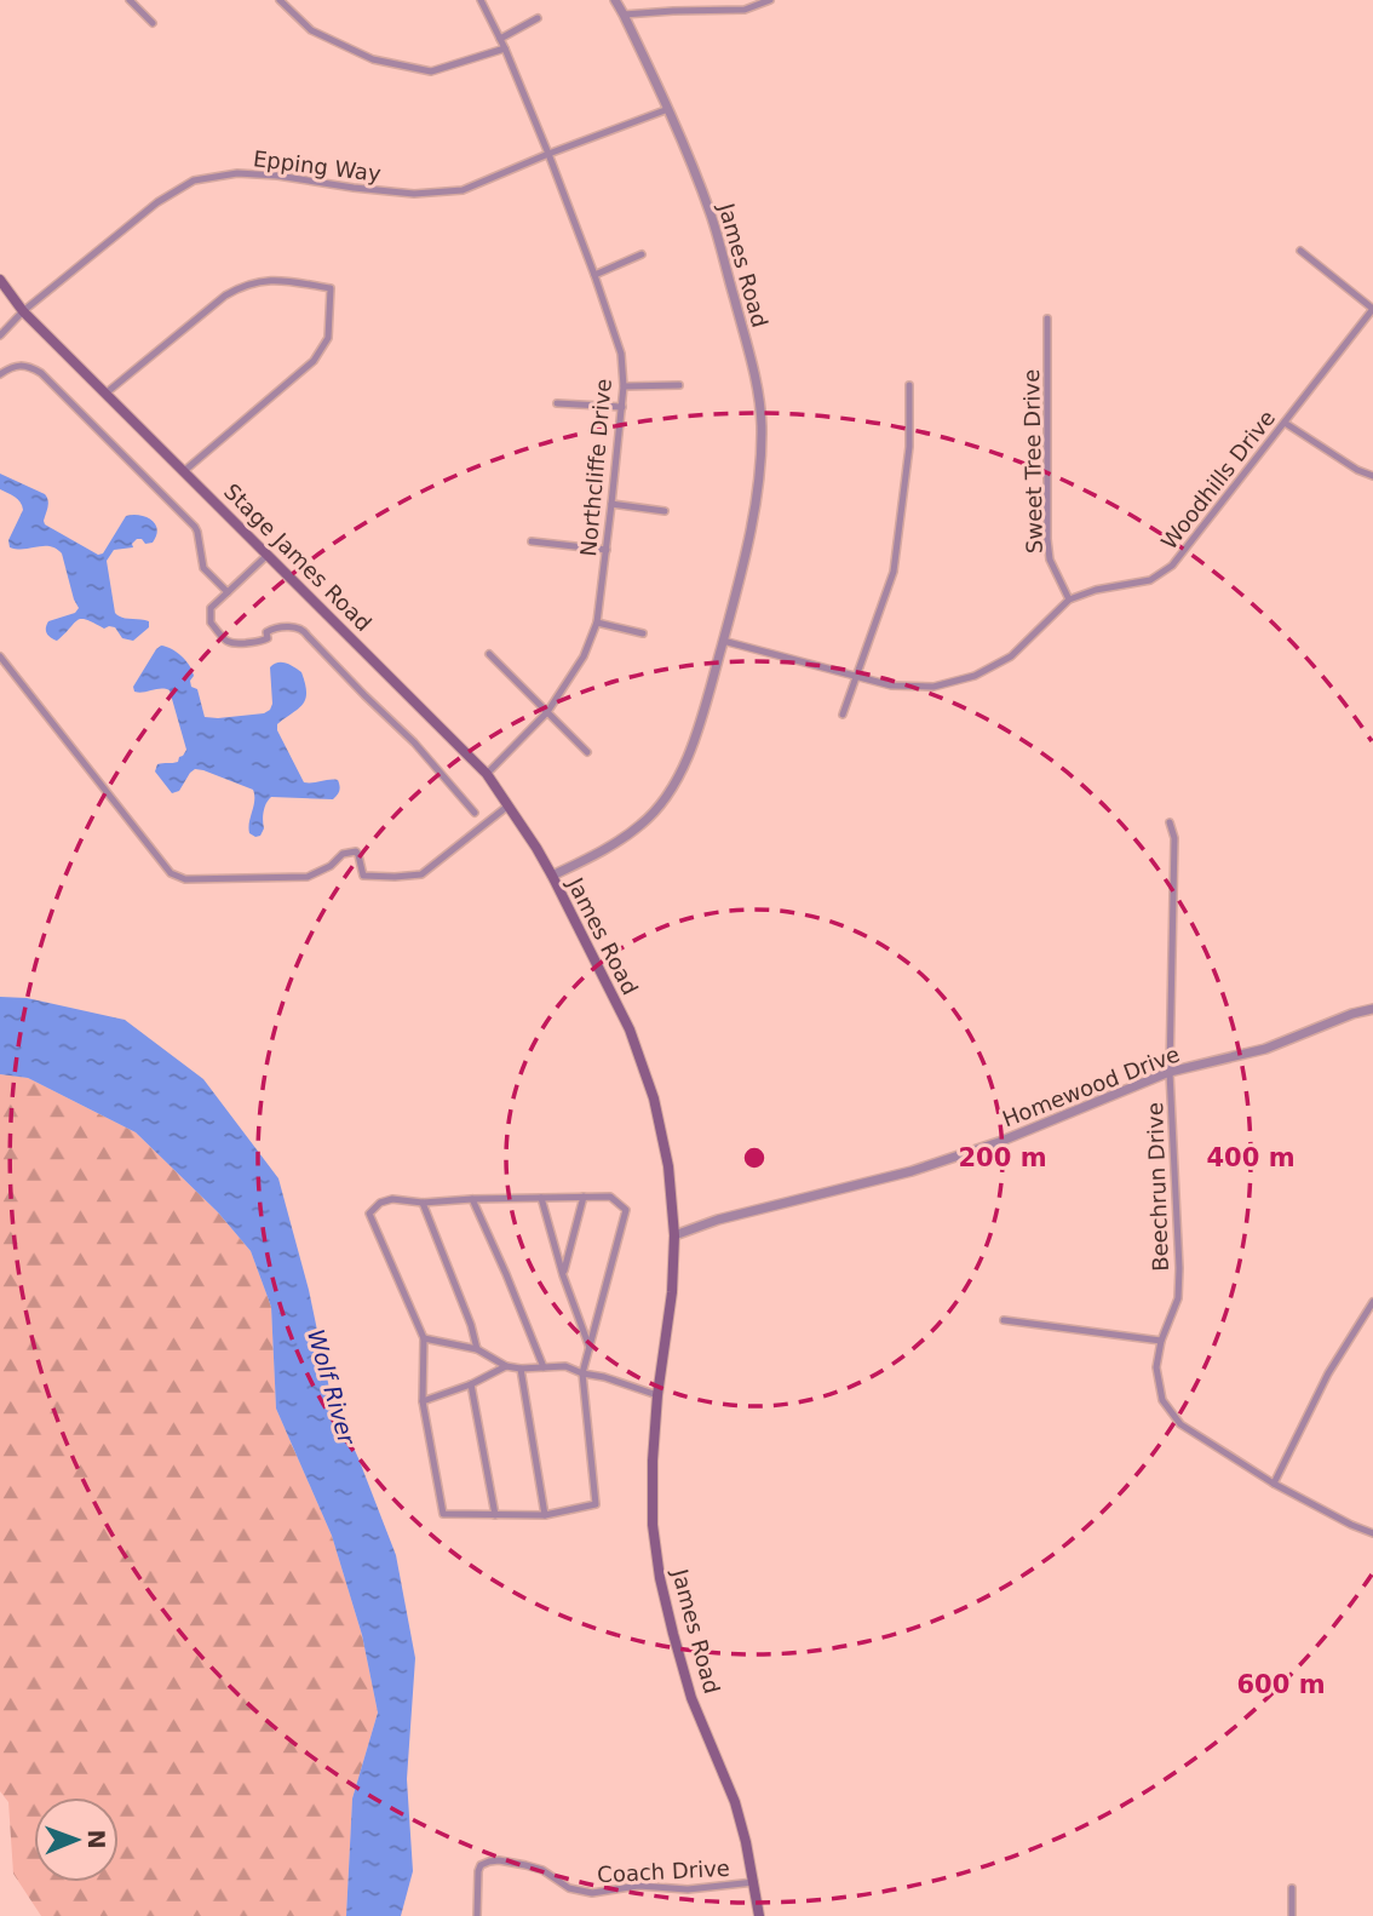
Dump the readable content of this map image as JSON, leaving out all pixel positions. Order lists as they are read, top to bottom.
{
  "streets": {
    "main road": ["James Road", "Stage James Road"],
    "street": [
      "Epping Way",
      "Sweet Tree Drive",
      "Northcliffe Drive",
      "Woodhills Drive",
      "Homewood Drive",
      "Beechrun Drive",
      "Coach Drive"
    ]
  },
  "crossings": [
    ["Epping Way", "James Road"],
    ["Epping Way", "Northcliffe Drive"],
    ["Epping Way", "Stage James Road"],
    ["James Road", "Woodhills Drive"],
    ["James Road", "Stage James Road"],
    ["James Road", "Homewood Drive"],
    ["James Road", "Coach Drive"],
    ["Sweet Tree Drive", "Woodhills Drive"],
    ["Northcliffe Drive", "Stage James Road"],
    ["Homewood Drive", "Beechrun Drive"]
  ],
  "water": ["Wolf River"],
  "north": "right",
  "rings": ["200 m", "400 m", "600 m"]
}
